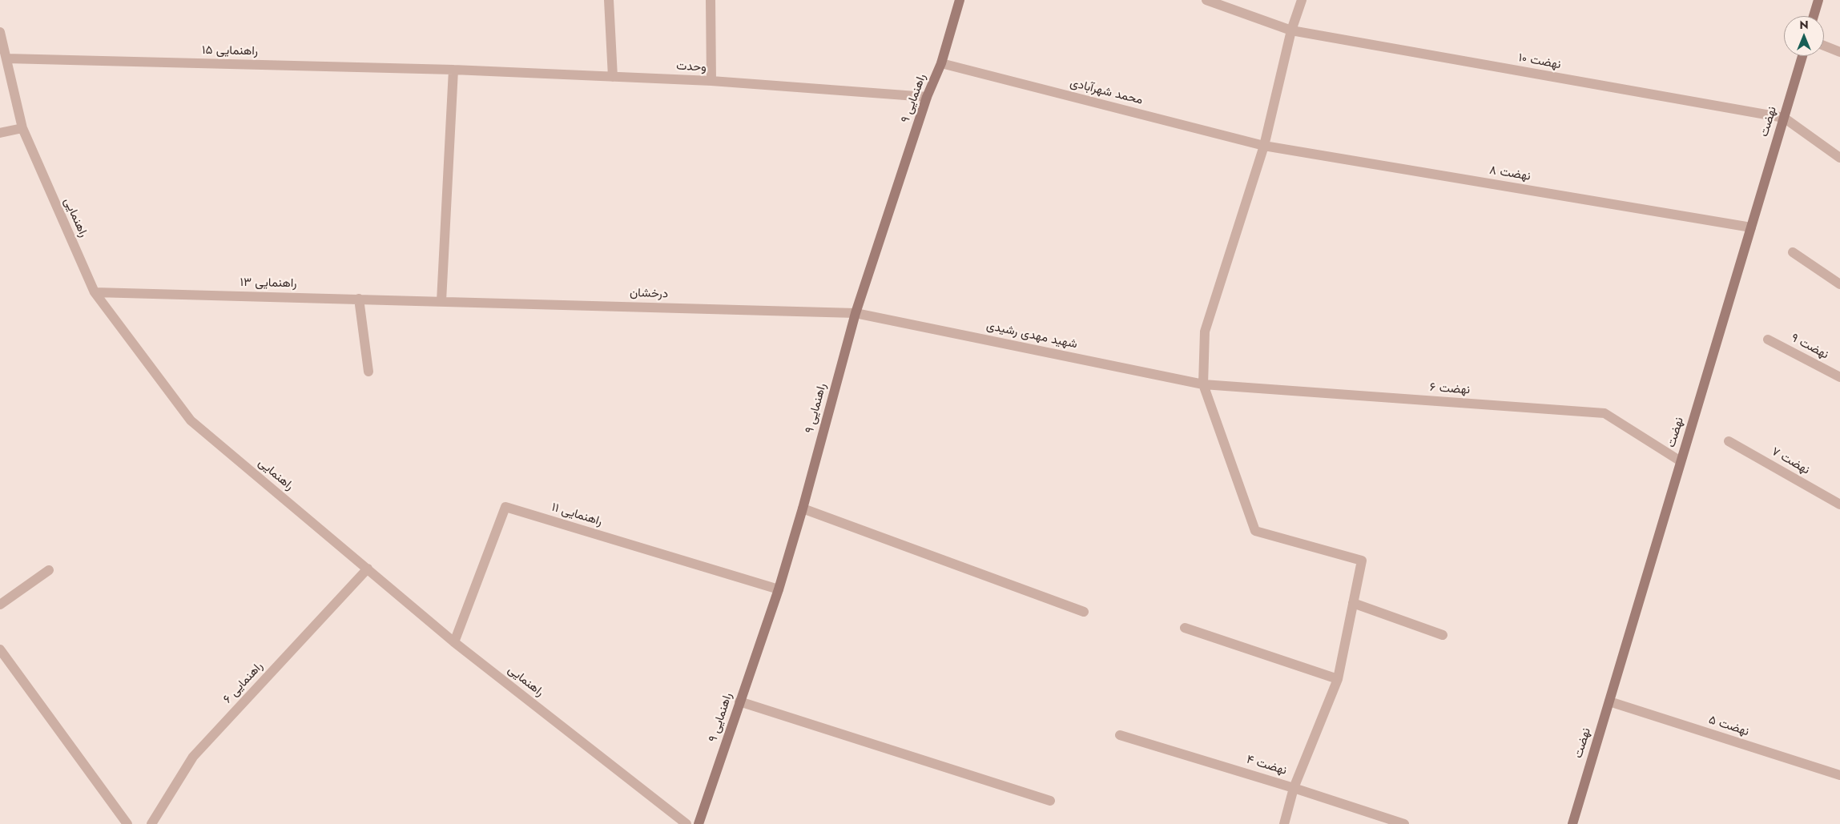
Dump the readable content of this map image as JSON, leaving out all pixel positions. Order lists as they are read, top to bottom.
{
  "streets": {
    "street": [
      "راهنمایی ۱۵",
      "نهضت ۱۰",
      "وحدت",
      "محمد شهرآبادی",
      "راهنمایی ۹",
      "نهضت",
      "نهضت ۸",
      "راهنمایی",
      "راهنمایی ۱۳",
      "درخشان",
      "شهید مهدی رشیدی",
      "نهضت ۹",
      "نهضت ۶",
      "نهضت ۷",
      "راهنمایی ۱۱",
      "راهنمایی ۶",
      "نهضت ۵",
      "نهضت ۴"
    ]
  },
  "crossings": [
    ["راهنمایی ۱۵", "وحدت"],
    ["راهنمایی ۱۵", "راهنمایی"],
    ["نهضت ۱۰", "نهضت"],
    ["وحدت", "راهنمایی ۹"],
    ["محمد شهرآبادی", "راهنمایی ۹"],
    ["محمد شهرآبادی", "نهضت ۸"],
    ["راهنمایی ۹", "درخشان"],
    ["راهنمایی ۹", "شهید مهدی رشیدی"],
    ["راهنمایی ۹", "راهنمایی ۱۱"],
    ["نهضت", "نهضت ۸"],
    ["نهضت", "نهضت ۶"],
    ["نهضت", "نهضت ۵"],
    ["راهنمایی", "راهنمایی ۱۳"],
    ["راهنمایی", "راهنمایی ۱۱"],
    ["راهنمایی", "راهنمایی ۶"],
    ["راهنمایی ۱۳", "درخشان"],
    ["درخشان", "شهید مهدی رشیدی"],
    ["شهید مهدی رشیدی", "نهضت ۶"]
  ],
  "north": "top"
}
